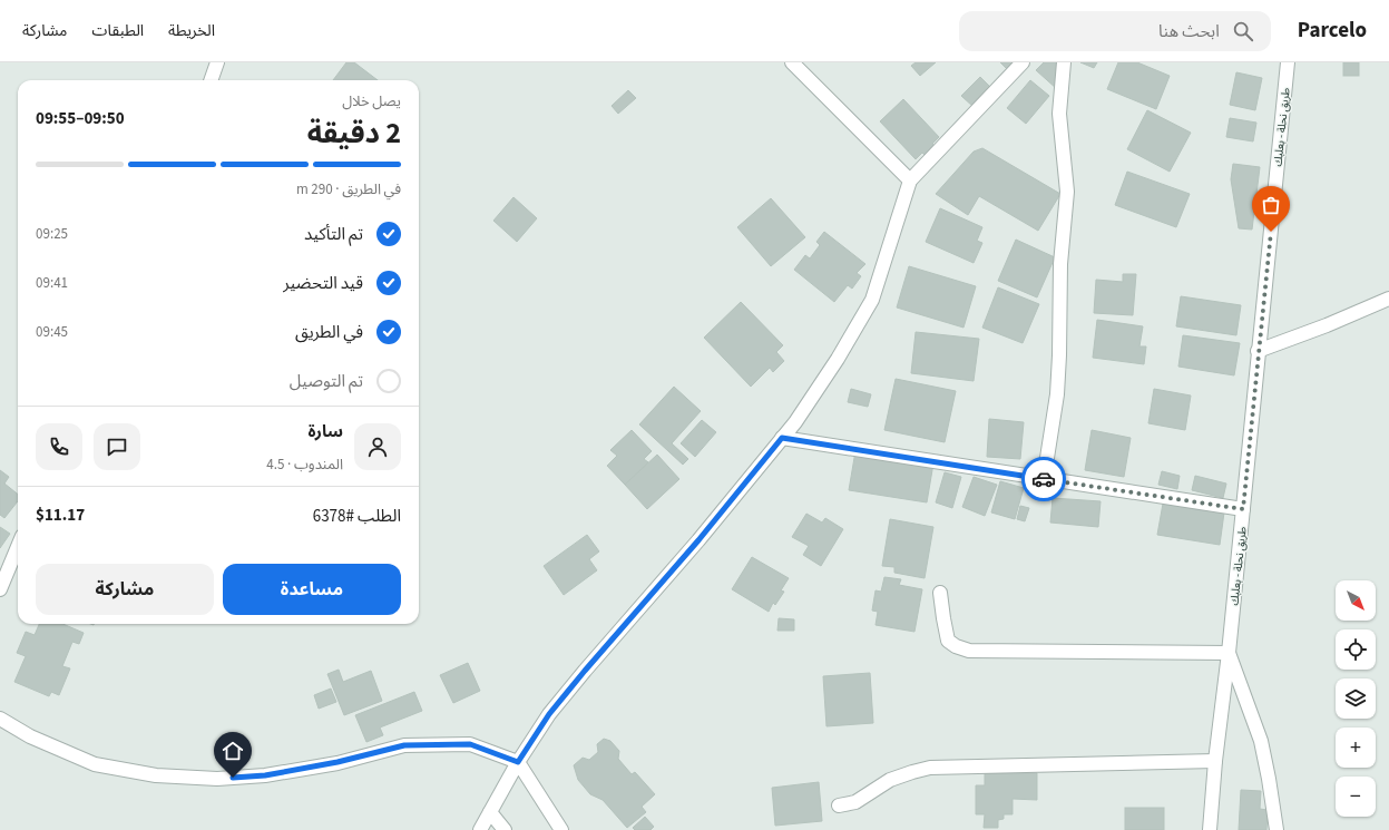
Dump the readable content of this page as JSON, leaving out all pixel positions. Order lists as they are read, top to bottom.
{
  "streets": {
    "street": ["طريق نحلة - بعلبك"]
  },
  "north": "bottom right",
  "page": {
    "header": "Parcelo",
    "search": "ابحث هنا",
    "nav": ["الخريطة", "الطبقات", "مشاركة"],
    "heading": ["2 دقيقة", "يصل خلال", "09:50–09:55"],
    "panel": [
      "سارة",
      "المندوب · 4.5",
      "الطلب #6378",
      "$11.17"
    ],
    "bar": "في الطريق · 290 m",
    "list": [
      ["تم التأكيد", "09:25"],
      ["قيد التحضير", "09:41"],
      ["في الطريق", "09:45"],
      "تم التوصيل"
    ],
    "buttons": ["مساعدة", "مشاركة"],
    "map_buttons": ["+", "−"]
  }
}
